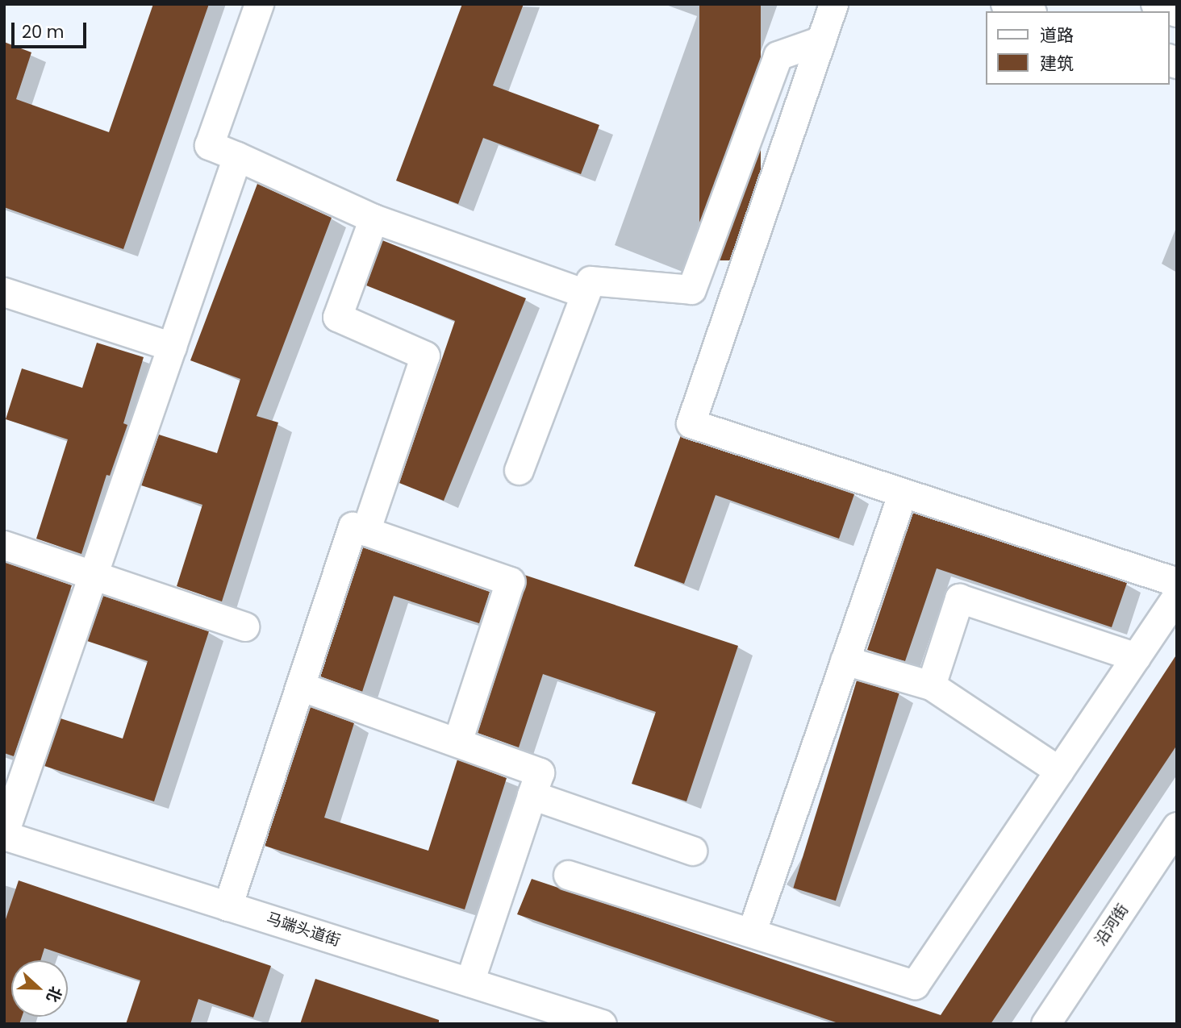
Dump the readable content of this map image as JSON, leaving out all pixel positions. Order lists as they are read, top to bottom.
{
  "streets": {
    "street": ["沿河街", "马端头道街"]
  },
  "legend": ["道路", "建筑"],
  "scale_bar": "20 m",
  "north": "right"
}
